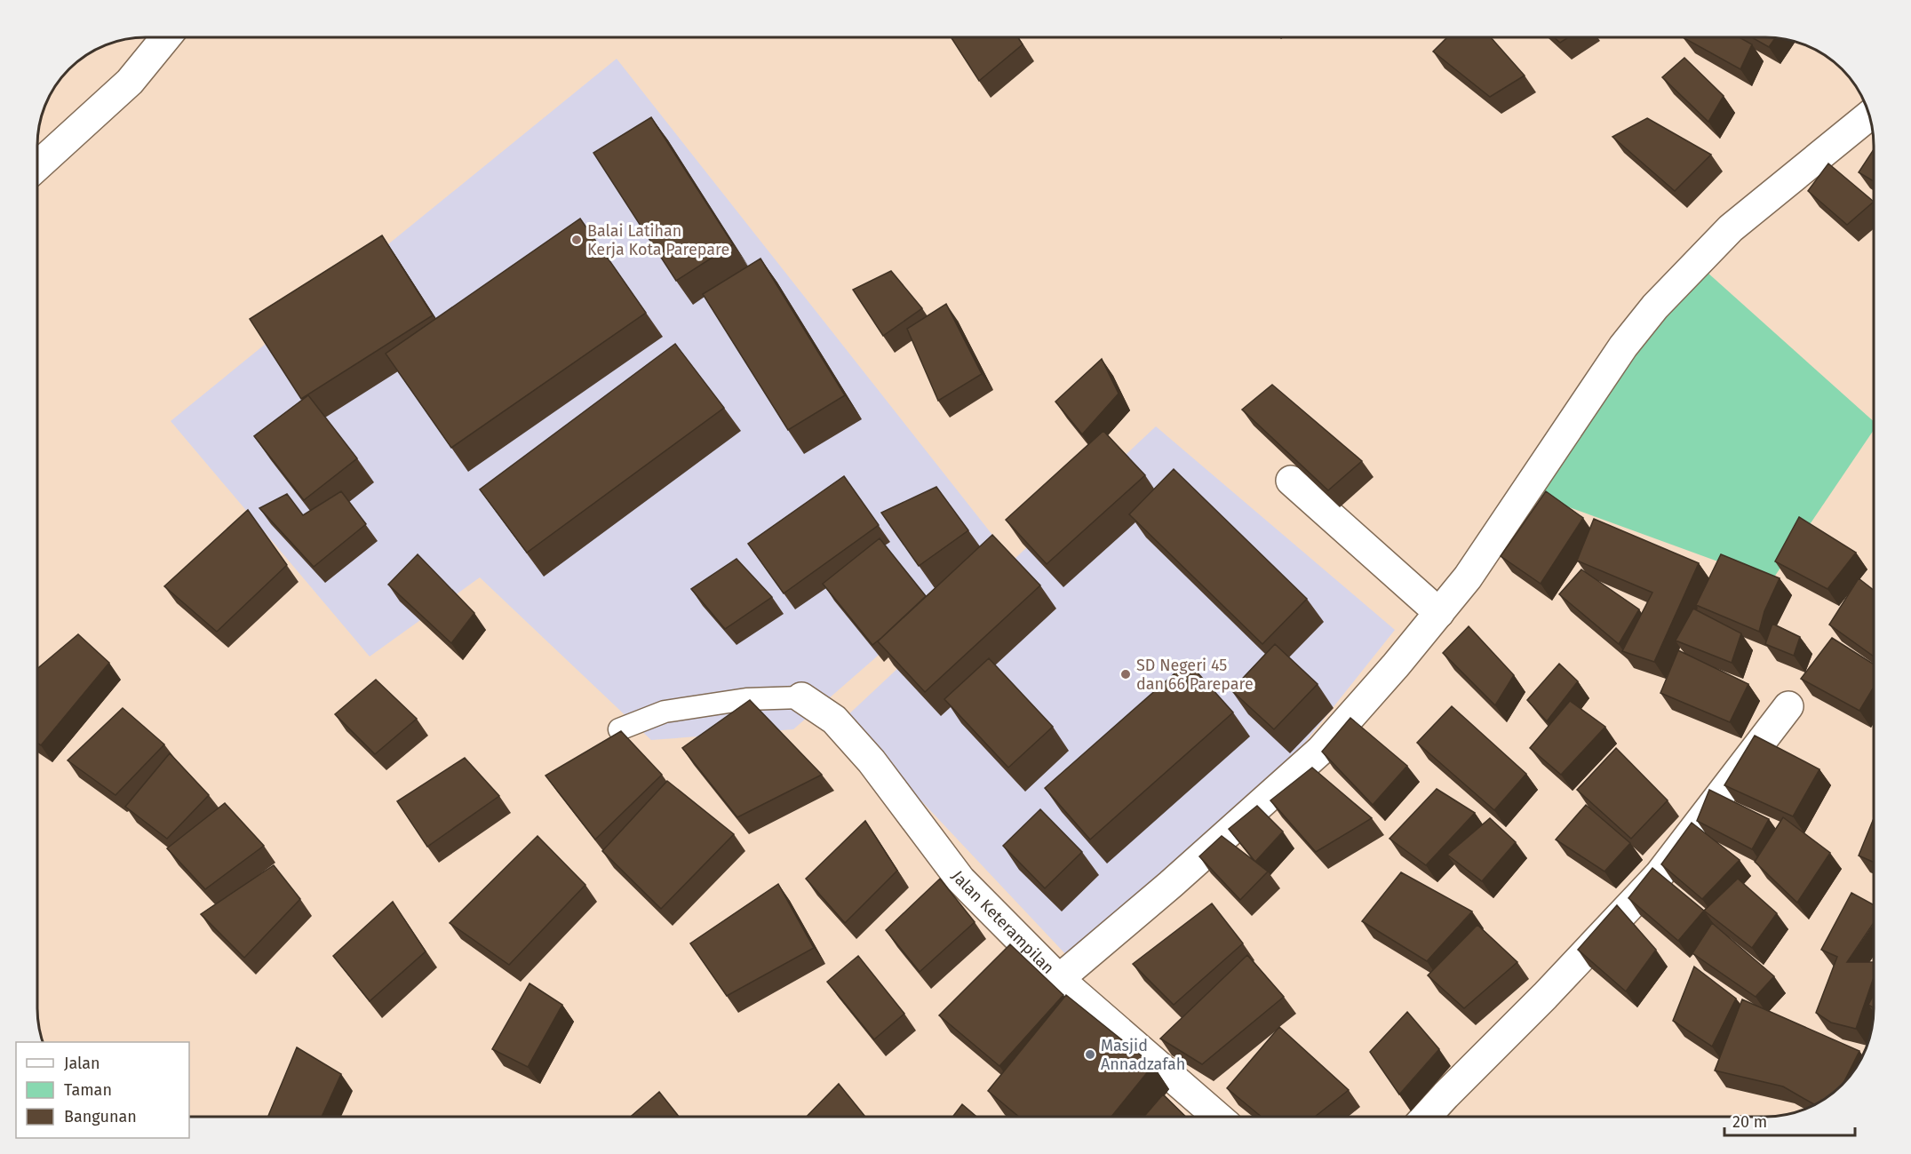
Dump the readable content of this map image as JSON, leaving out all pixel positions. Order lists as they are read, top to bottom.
{
  "streets": {
    "street": ["Jalan Keterampilan"]
  },
  "places": ["Balai Latihan Kerja Kota Parepare", "SD Negeri 45 dan 66 Parepare", "Masjid Annadzafah"],
  "legend": ["Jalan", "Taman", "Bangunan"],
  "scale_bar": "20 m"
}
